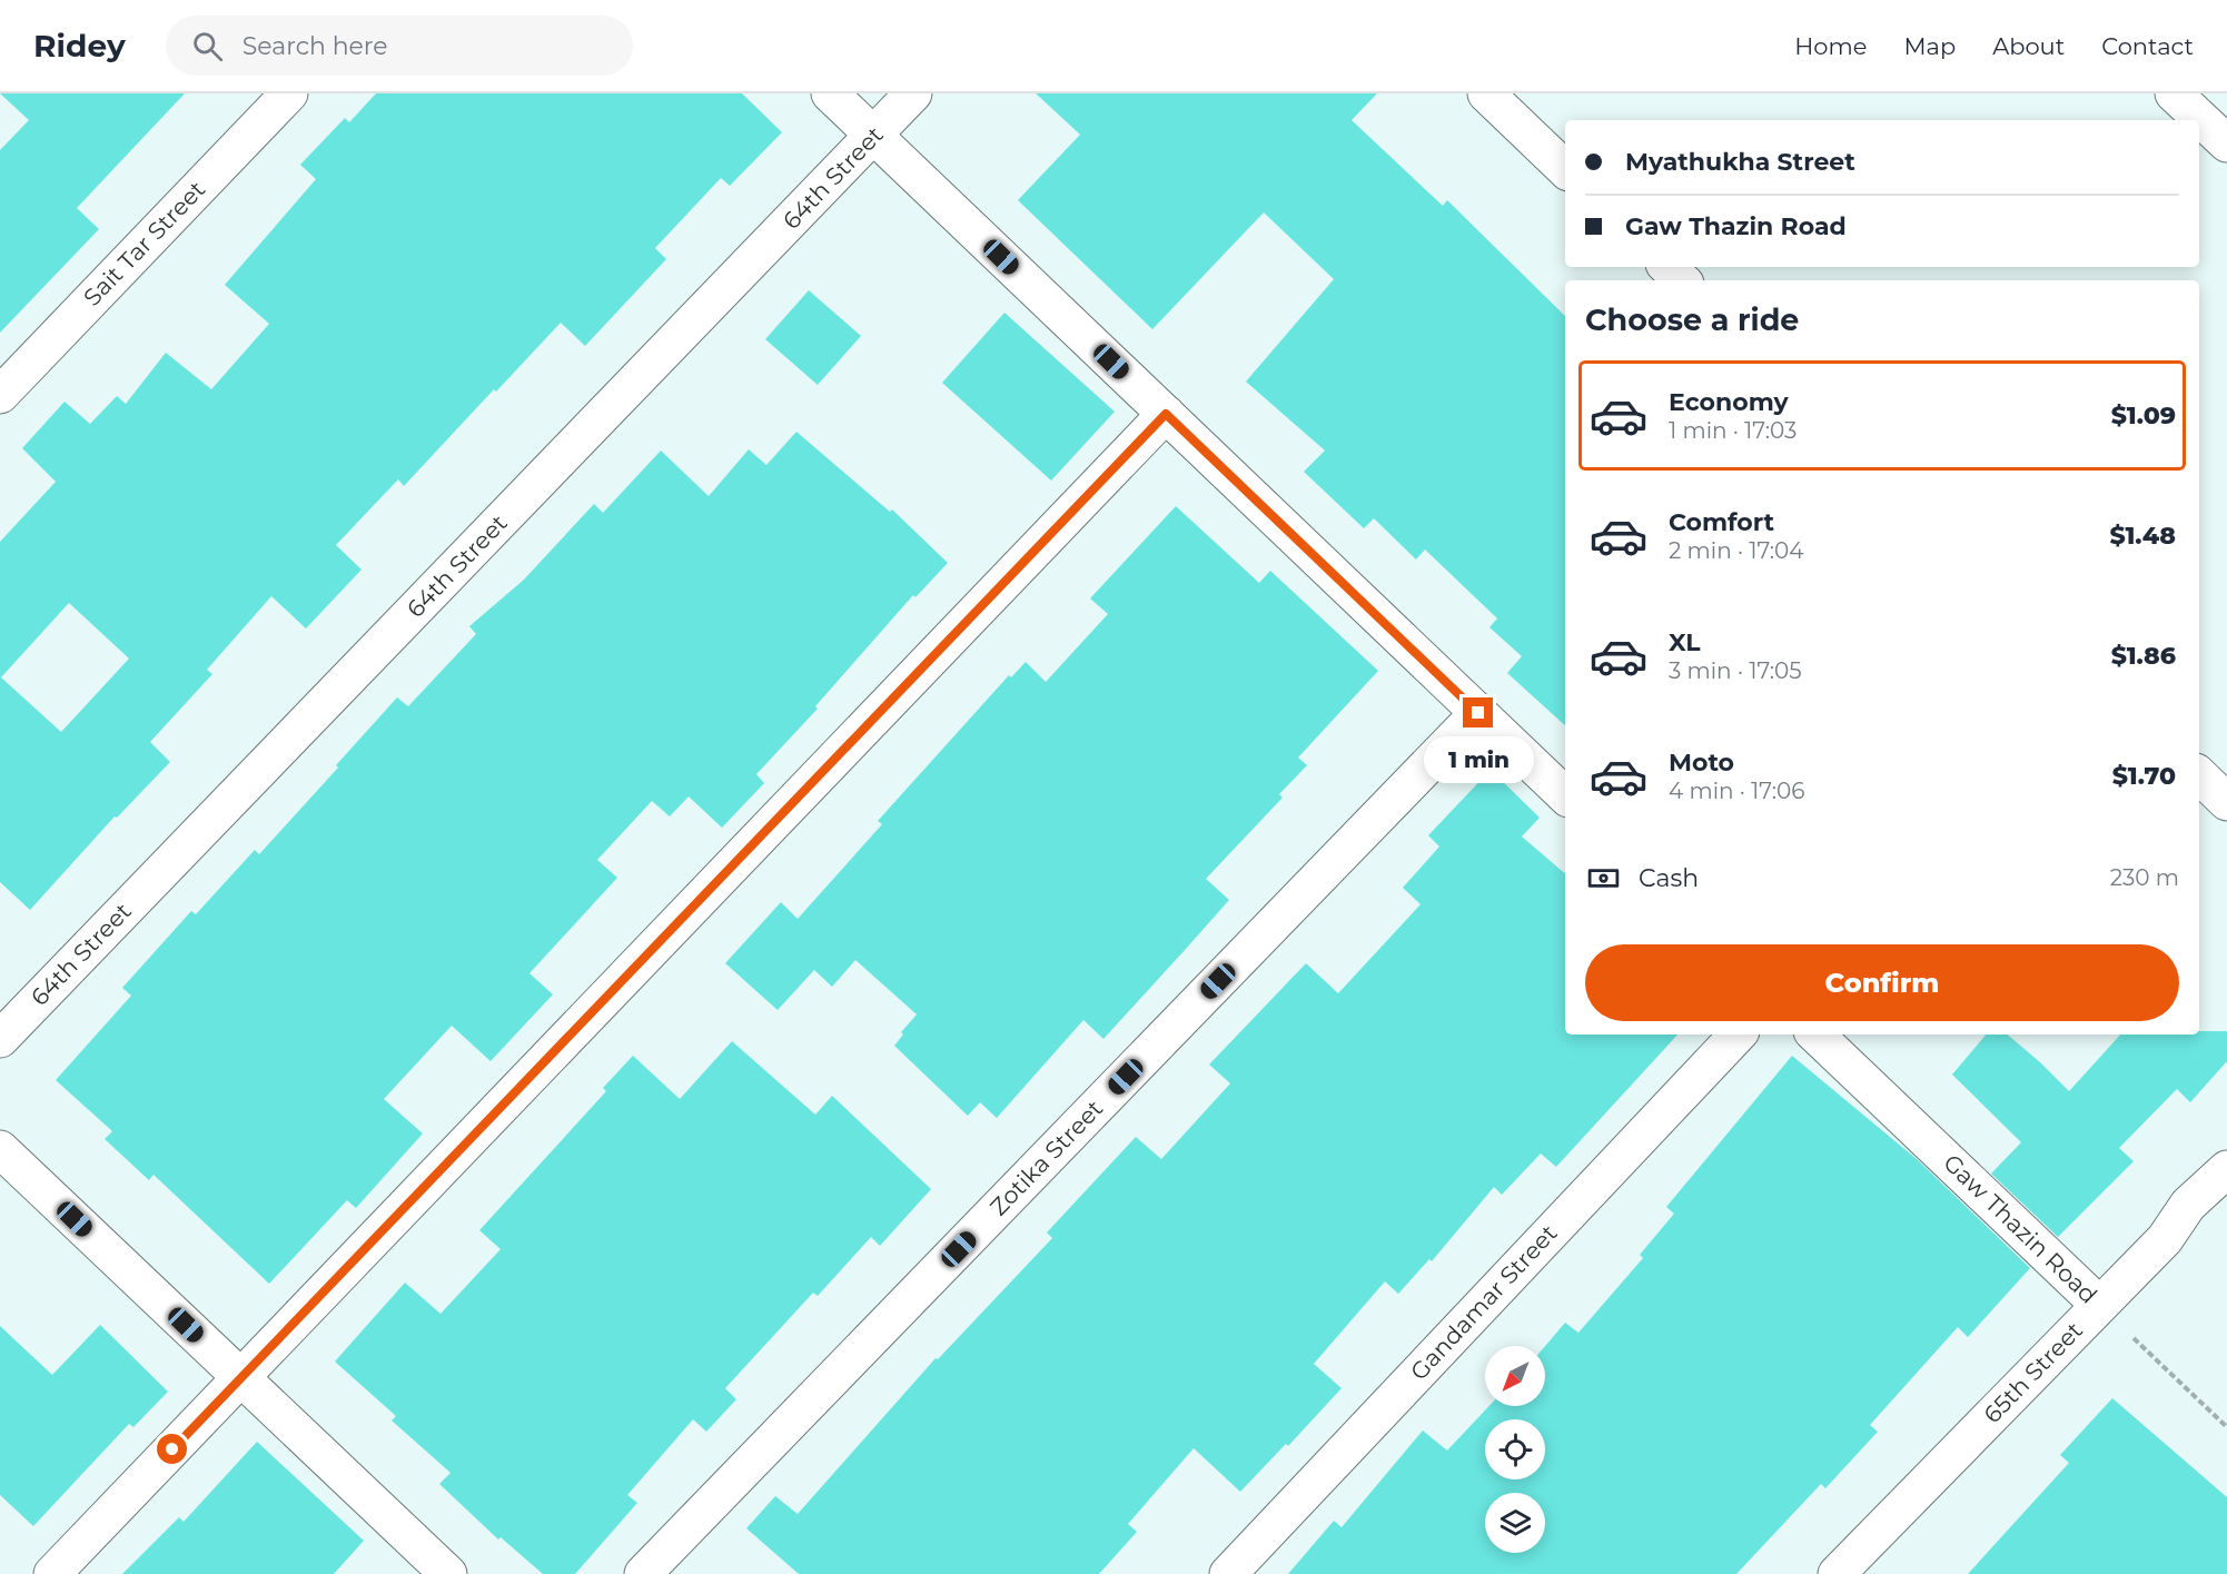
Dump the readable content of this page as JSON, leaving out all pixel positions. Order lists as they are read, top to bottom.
{
  "streets": {
    "street": [
      "64th Street",
      "Sait Tar Street",
      "Zotika Street",
      "Gaw Thazin Road",
      "Gandamar Street",
      "65th Street"
    ]
  },
  "crossings": [
    ["Gaw Thazin Road", "65th Street"]
  ],
  "north": "bottom left",
  "page": {
    "header": "Ridey",
    "search": "Search here",
    "nav": [
      "Home",
      "Map",
      "About",
      "Contact"
    ],
    "banner": ["Myathukha Street", "Gaw Thazin Road"],
    "heading": "Choose a ride",
    "list": [
      {
        "name": "Economy",
        "note": "1 min · 17:03",
        "value": "$1.09"
      },
      {
        "name": "Comfort",
        "note": "2 min · 17:04",
        "value": "$1.48"
      },
      {
        "name": "XL",
        "note": "3 min · 17:05",
        "value": "$1.86"
      },
      {
        "name": "Moto",
        "note": "4 min · 17:06",
        "value": "$1.70"
      }
    ],
    "bubble": "1 min",
    "pay": ["Cash", "230 m"],
    "buttons": "Confirm"
  }
}
